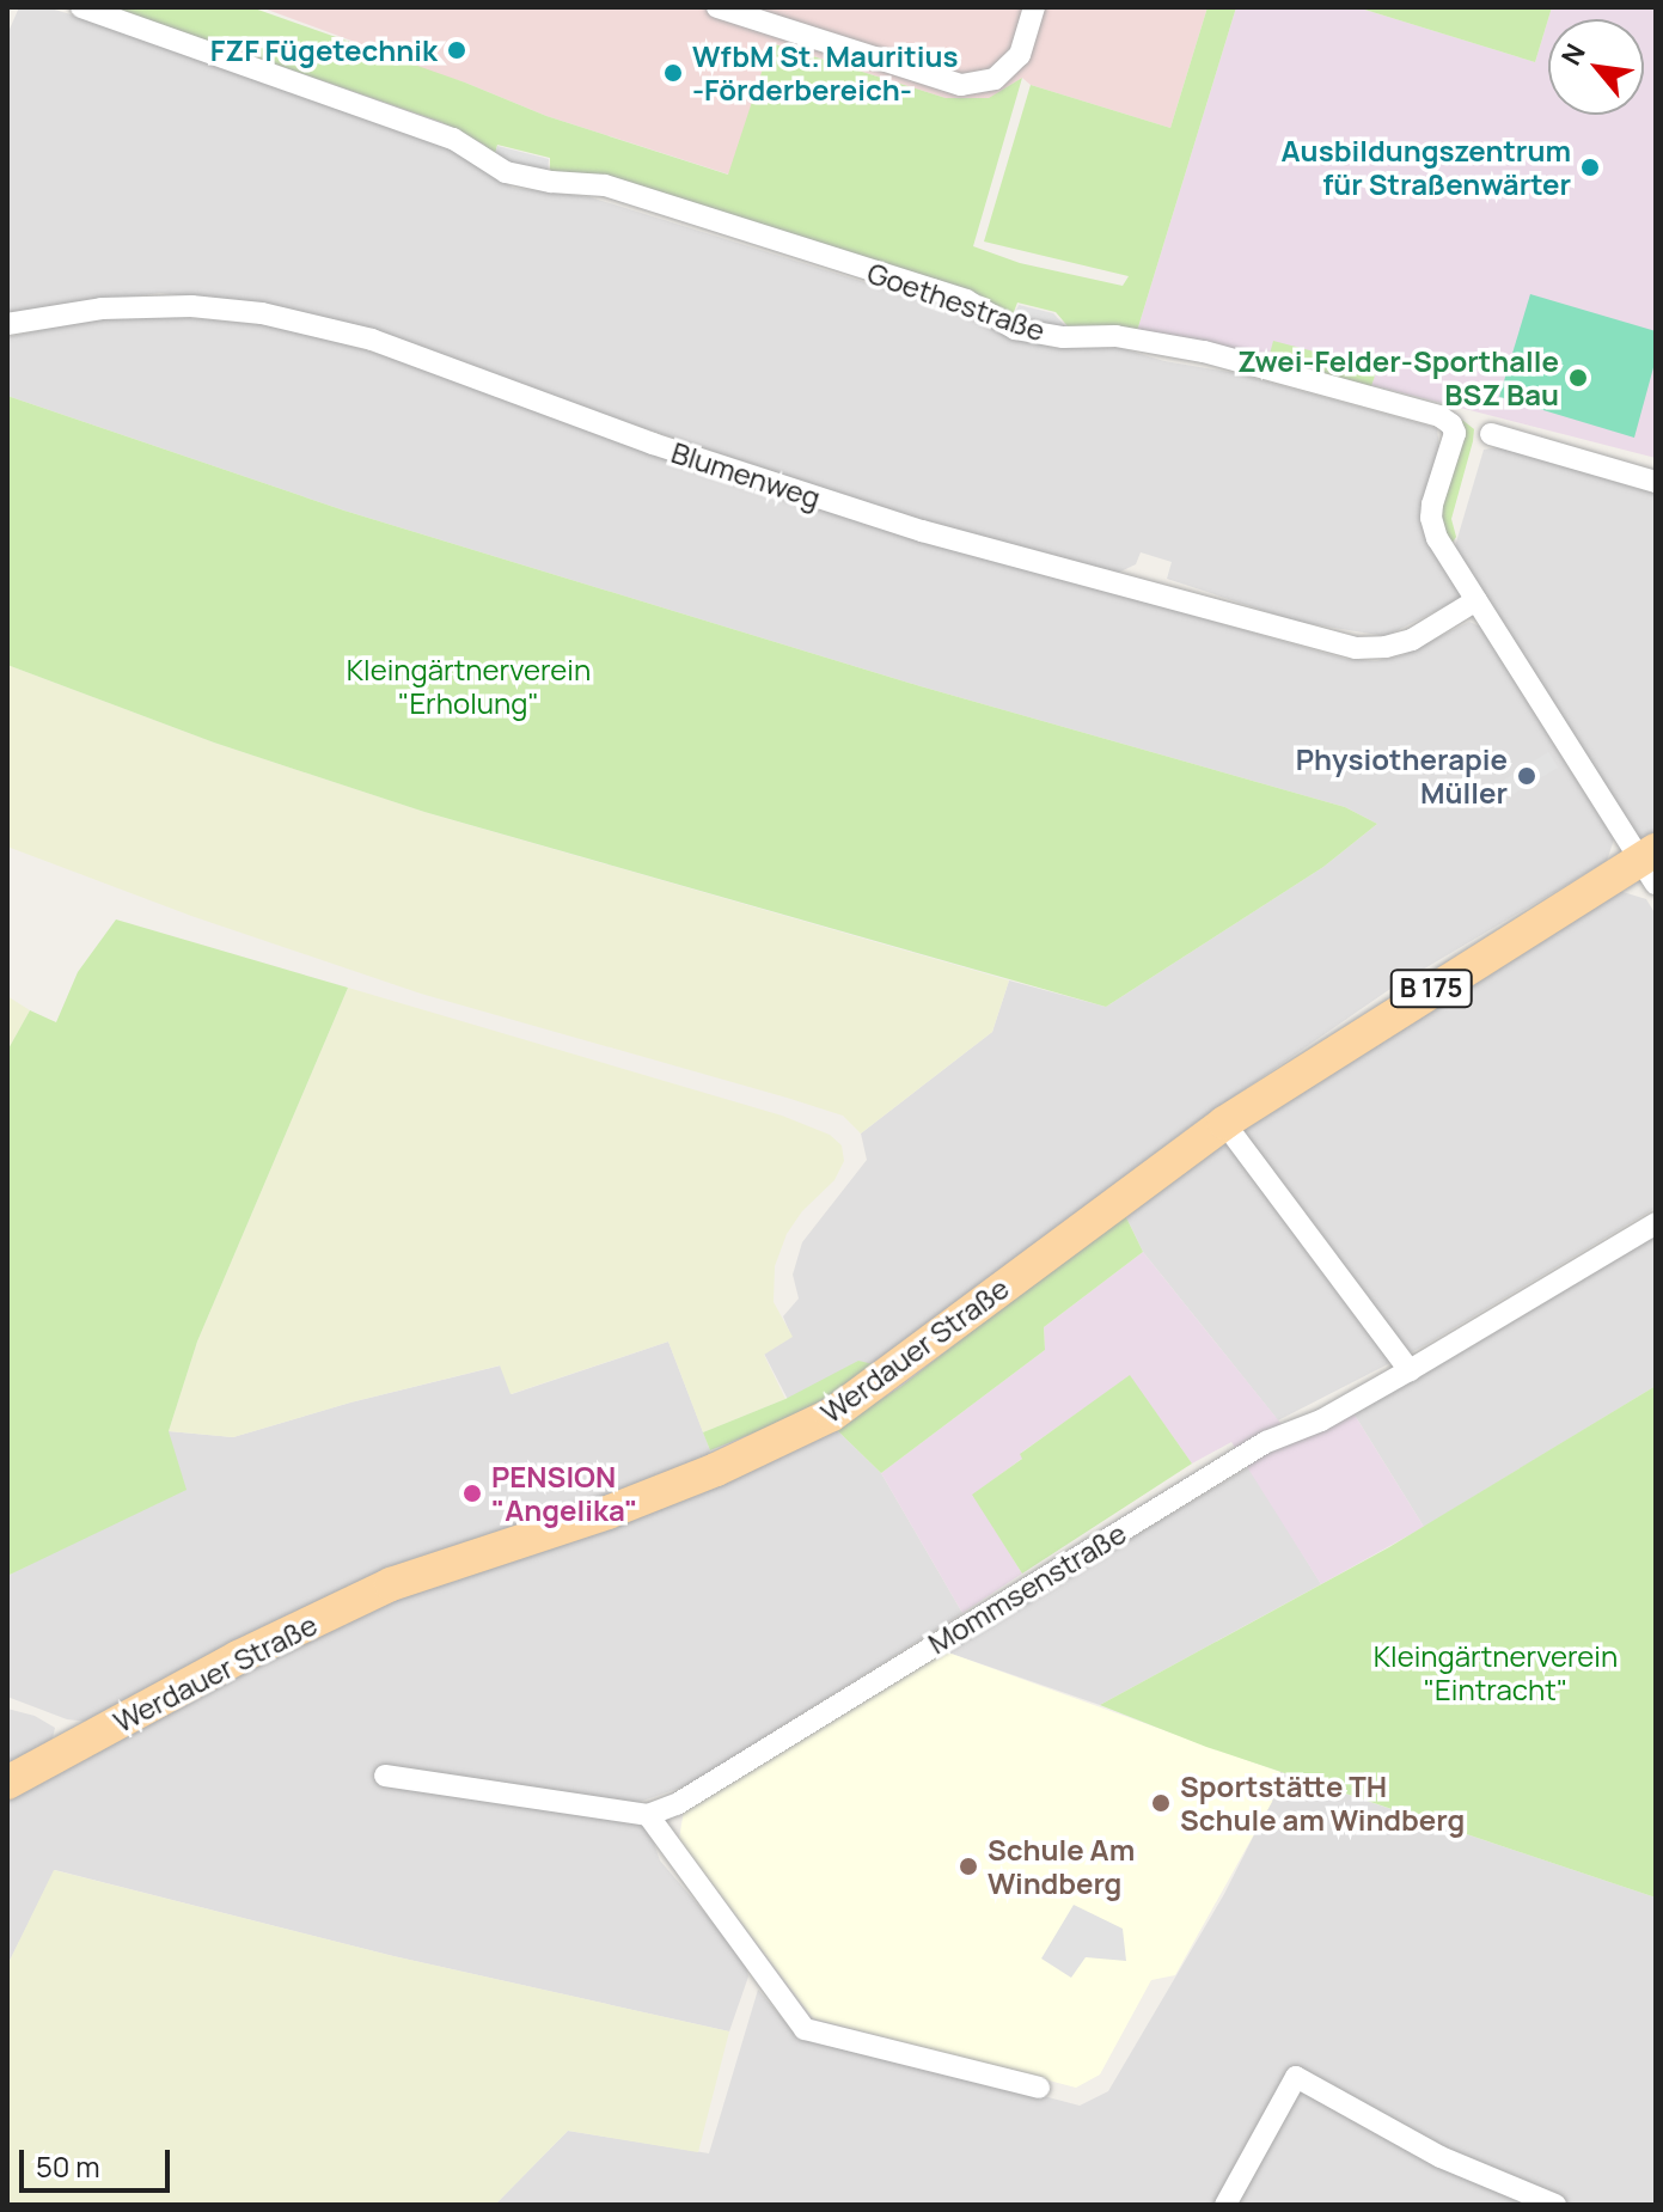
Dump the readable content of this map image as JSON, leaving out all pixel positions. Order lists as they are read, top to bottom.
{
  "streets": {
    "main road": ["B 175", "Werdauer Straße"],
    "street": ["Goethestraße", "Blumenweg", "Mommsenstraße"]
  },
  "crossings": [
    ["Goethestraße", "Blumenweg"],
    ["Goethestraße", "Werdauer Straße"]
  ],
  "parks": ["Kleingärtnerverein \"Erholung\"", "Kleingärtnerverein \"Eintracht\""],
  "places": [
    "FZF Fügetechnik",
    "WfbM St. Mauritius -Förderbereich-",
    "Ausbildungszentrum für Straßenwärter",
    "Zwei-Felder-Sporthalle BSZ Bau",
    "Physiotherapie Müller",
    "PENSION \"Angelika\"",
    "Sportstätte TH Schule am Windberg",
    "Schule Am Windberg"
  ],
  "scale_bar": "50 m",
  "north": "top left"
}
